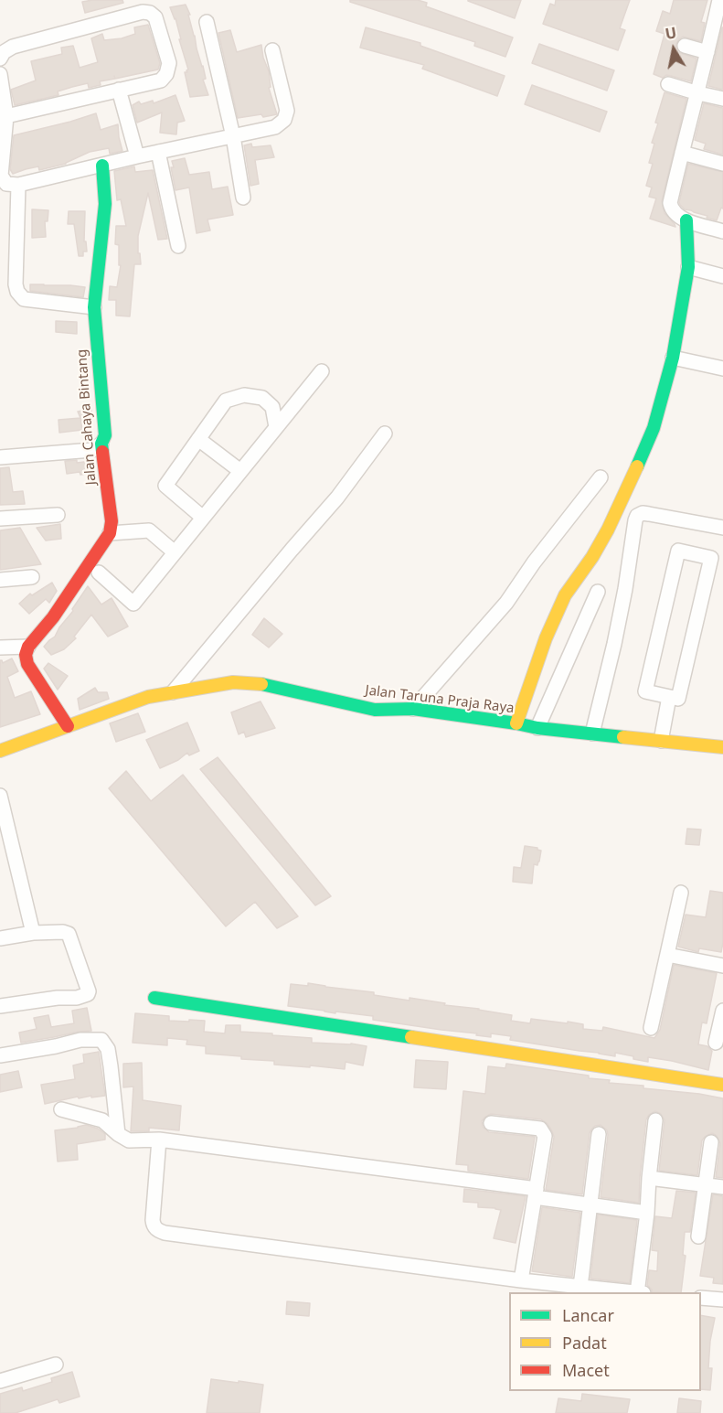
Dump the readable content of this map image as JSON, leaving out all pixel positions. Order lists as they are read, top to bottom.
{
  "streets": {
    "street": ["Jalan Cahaya Bintang", "Jalan Taruna Praja Raya"]
  },
  "legend": ["Lancar", "Padat", "Macet"],
  "north": "top"
}
